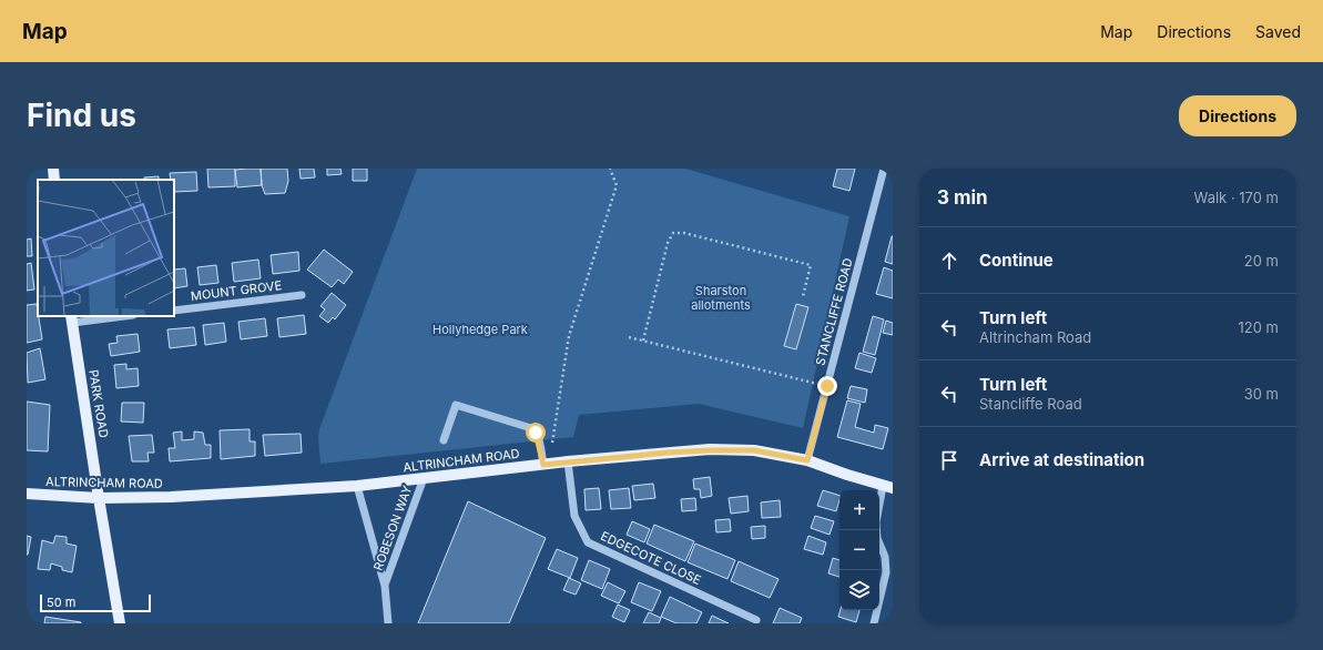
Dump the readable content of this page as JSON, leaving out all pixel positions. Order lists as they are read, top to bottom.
{
  "streets": {
    "main road": ["PARK ROAD", "ALTRINCHAM ROAD"],
    "street": [
      "MOUNT GROVE",
      "STANCLIFFE ROAD",
      "ROBESON WAY",
      "EDGECOTE CLOSE"
    ]
  },
  "crossings": [
    ["STANCLIFFE ROAD", "ALTRINCHAM ROAD"],
    ["PARK ROAD", "ALTRINCHAM ROAD"],
    ["ALTRINCHAM ROAD", "ROBESON WAY"],
    ["ALTRINCHAM ROAD", "EDGECOTE CLOSE"]
  ],
  "parks": ["Sharston allotments", "Hollyhedge Park"],
  "scale_bar": "50 m",
  "page": {
    "header": "Map",
    "nav": ["Map", "Directions", "Saved"],
    "buttons": "Directions",
    "title": "Find us",
    "heading": ["3 min", "Walk · 170 m"],
    "list": [
      ["Continue", "20 m"],
      ["Turn left", "Altrincham Road", "120 m"],
      ["Turn left", "Stancliffe Road", "30 m"],
      "Arrive at destination"
    ],
    "map_buttons": ["+", "−"],
    "scale": "50 m"
  }
}
